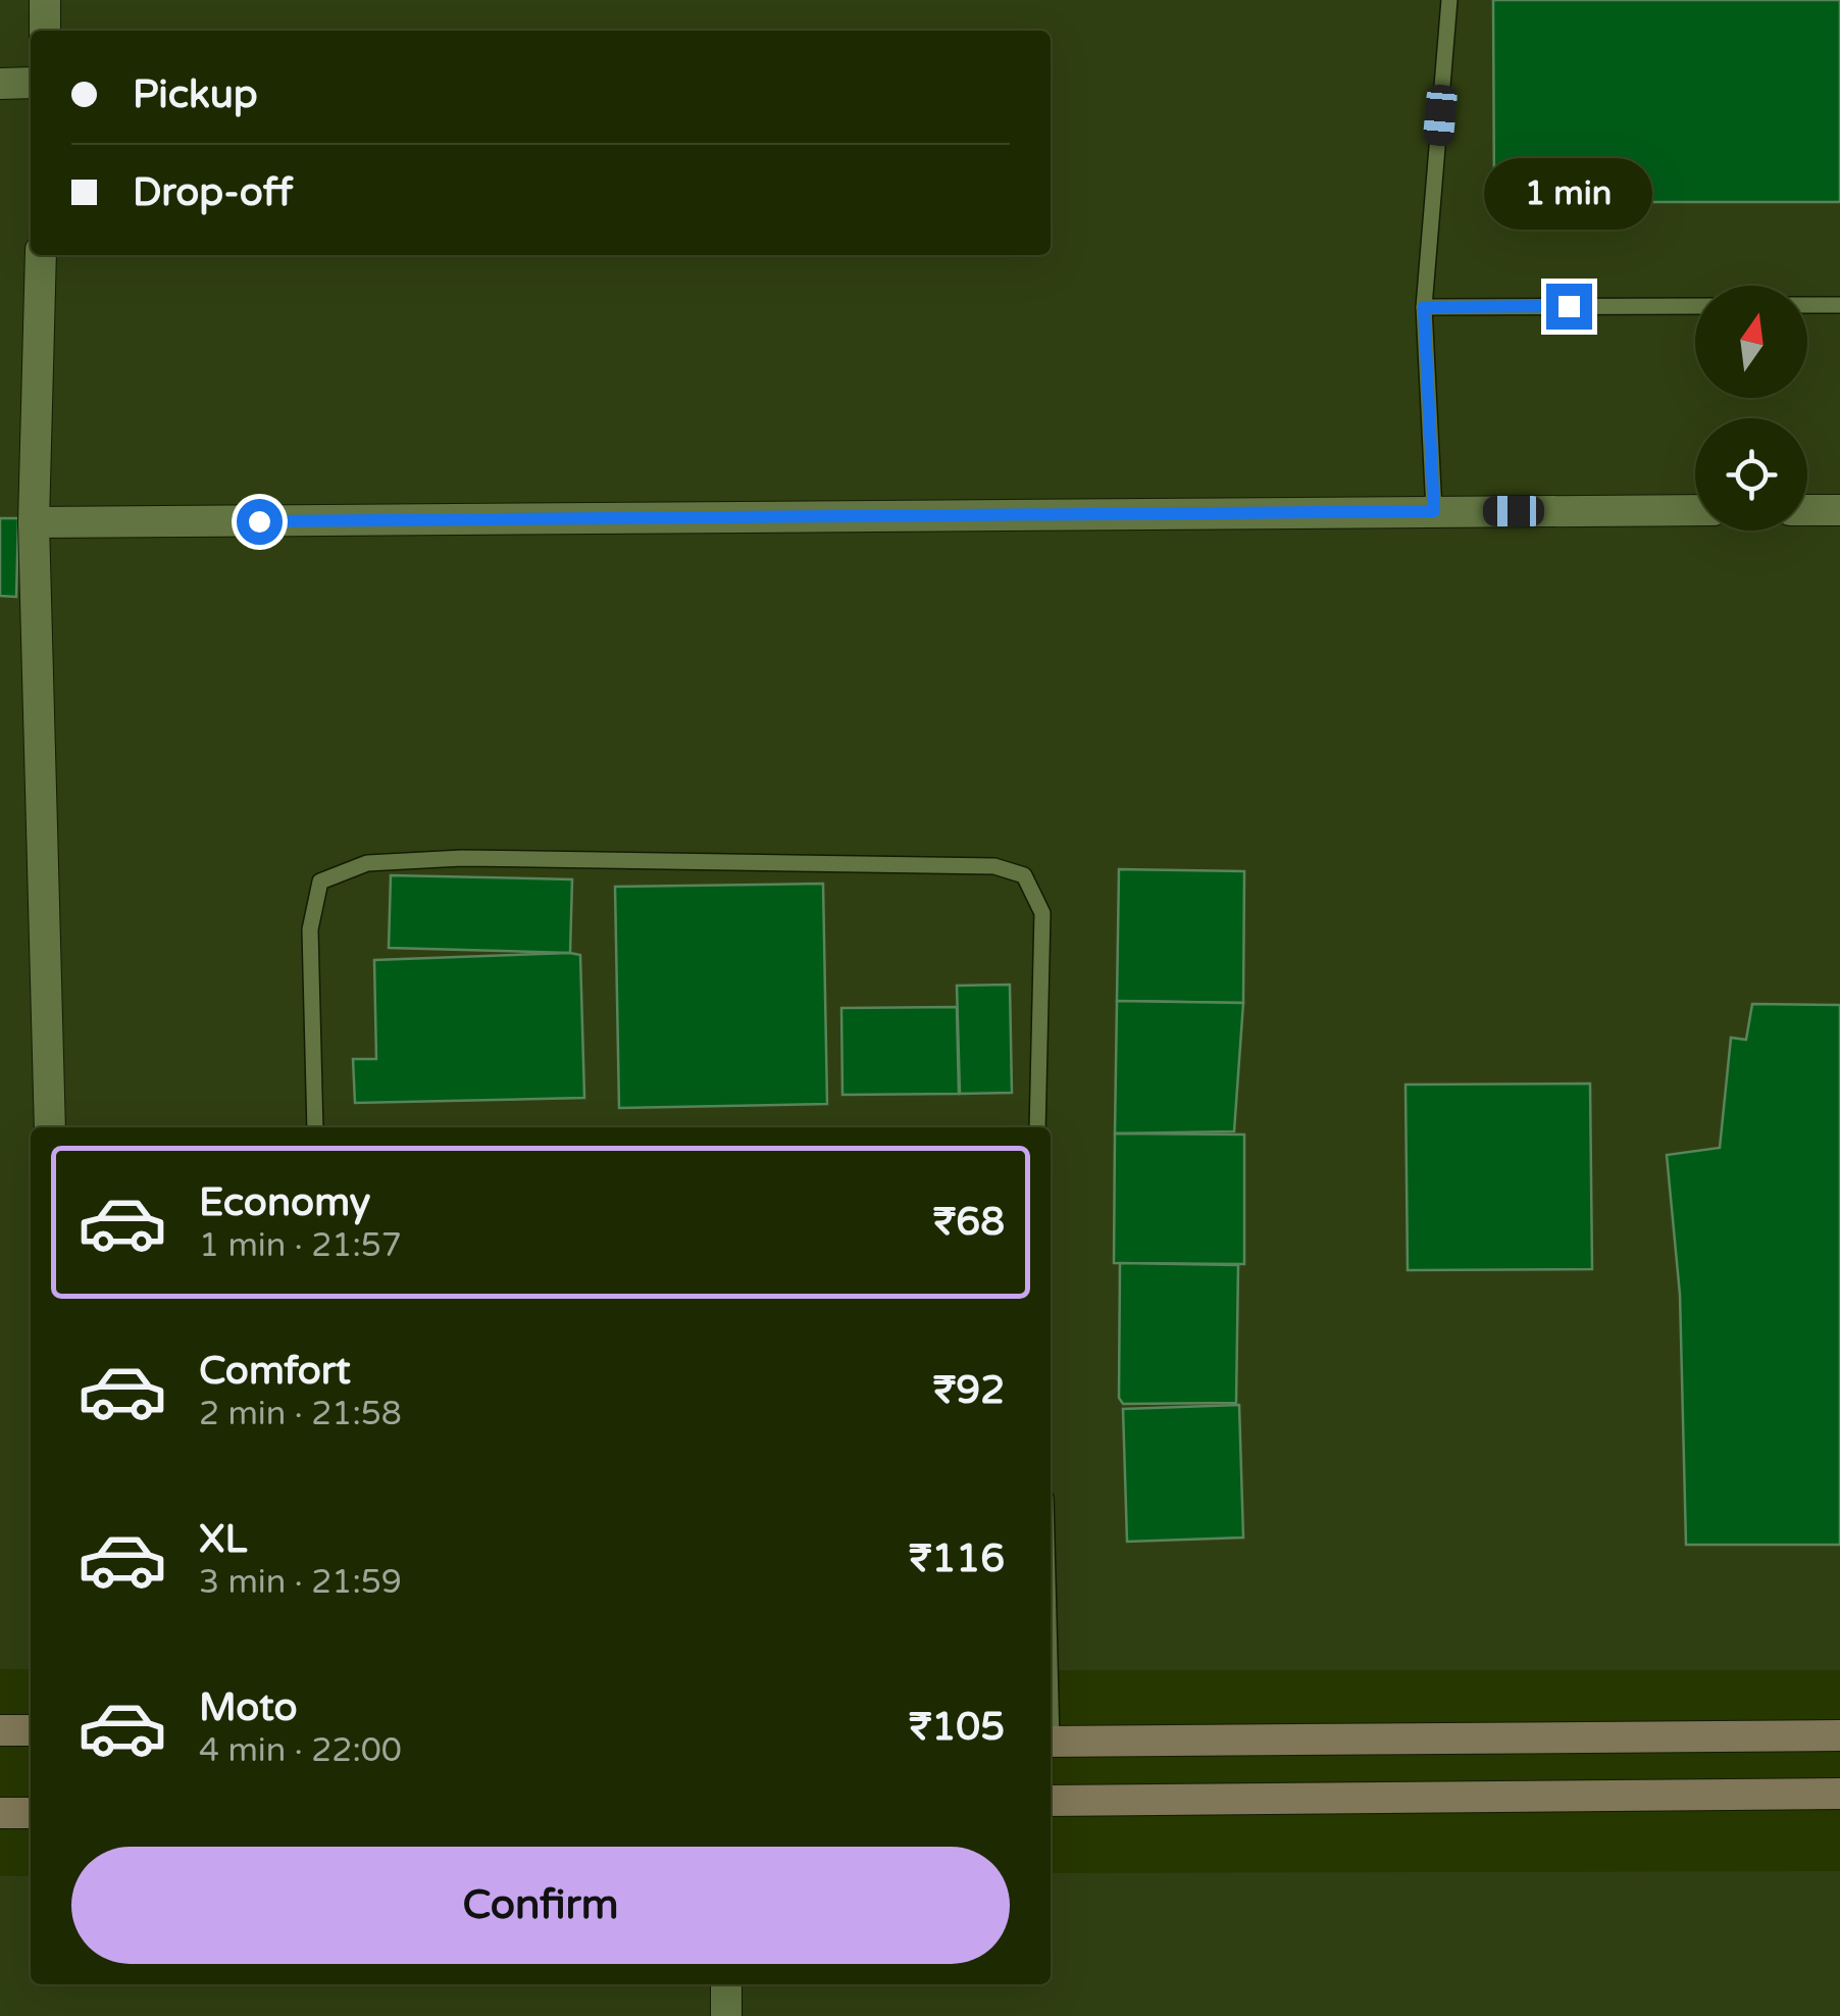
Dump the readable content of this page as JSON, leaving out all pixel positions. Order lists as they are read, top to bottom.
{
  "north": "top",
  "page": {
    "banner": ["Pickup", "Drop-off"],
    "bubble": "1 min",
    "list": [
      {
        "name": "Economy",
        "note": "1 min · 21:57",
        "value": "₹68"
      },
      {
        "name": "Comfort",
        "note": "2 min · 21:58",
        "value": "₹92"
      },
      {
        "name": "XL",
        "note": "3 min · 21:59",
        "value": "₹116"
      },
      {
        "name": "Moto",
        "note": "4 min · 22:00",
        "value": "₹105"
      }
    ],
    "buttons": "Confirm"
  }
}
